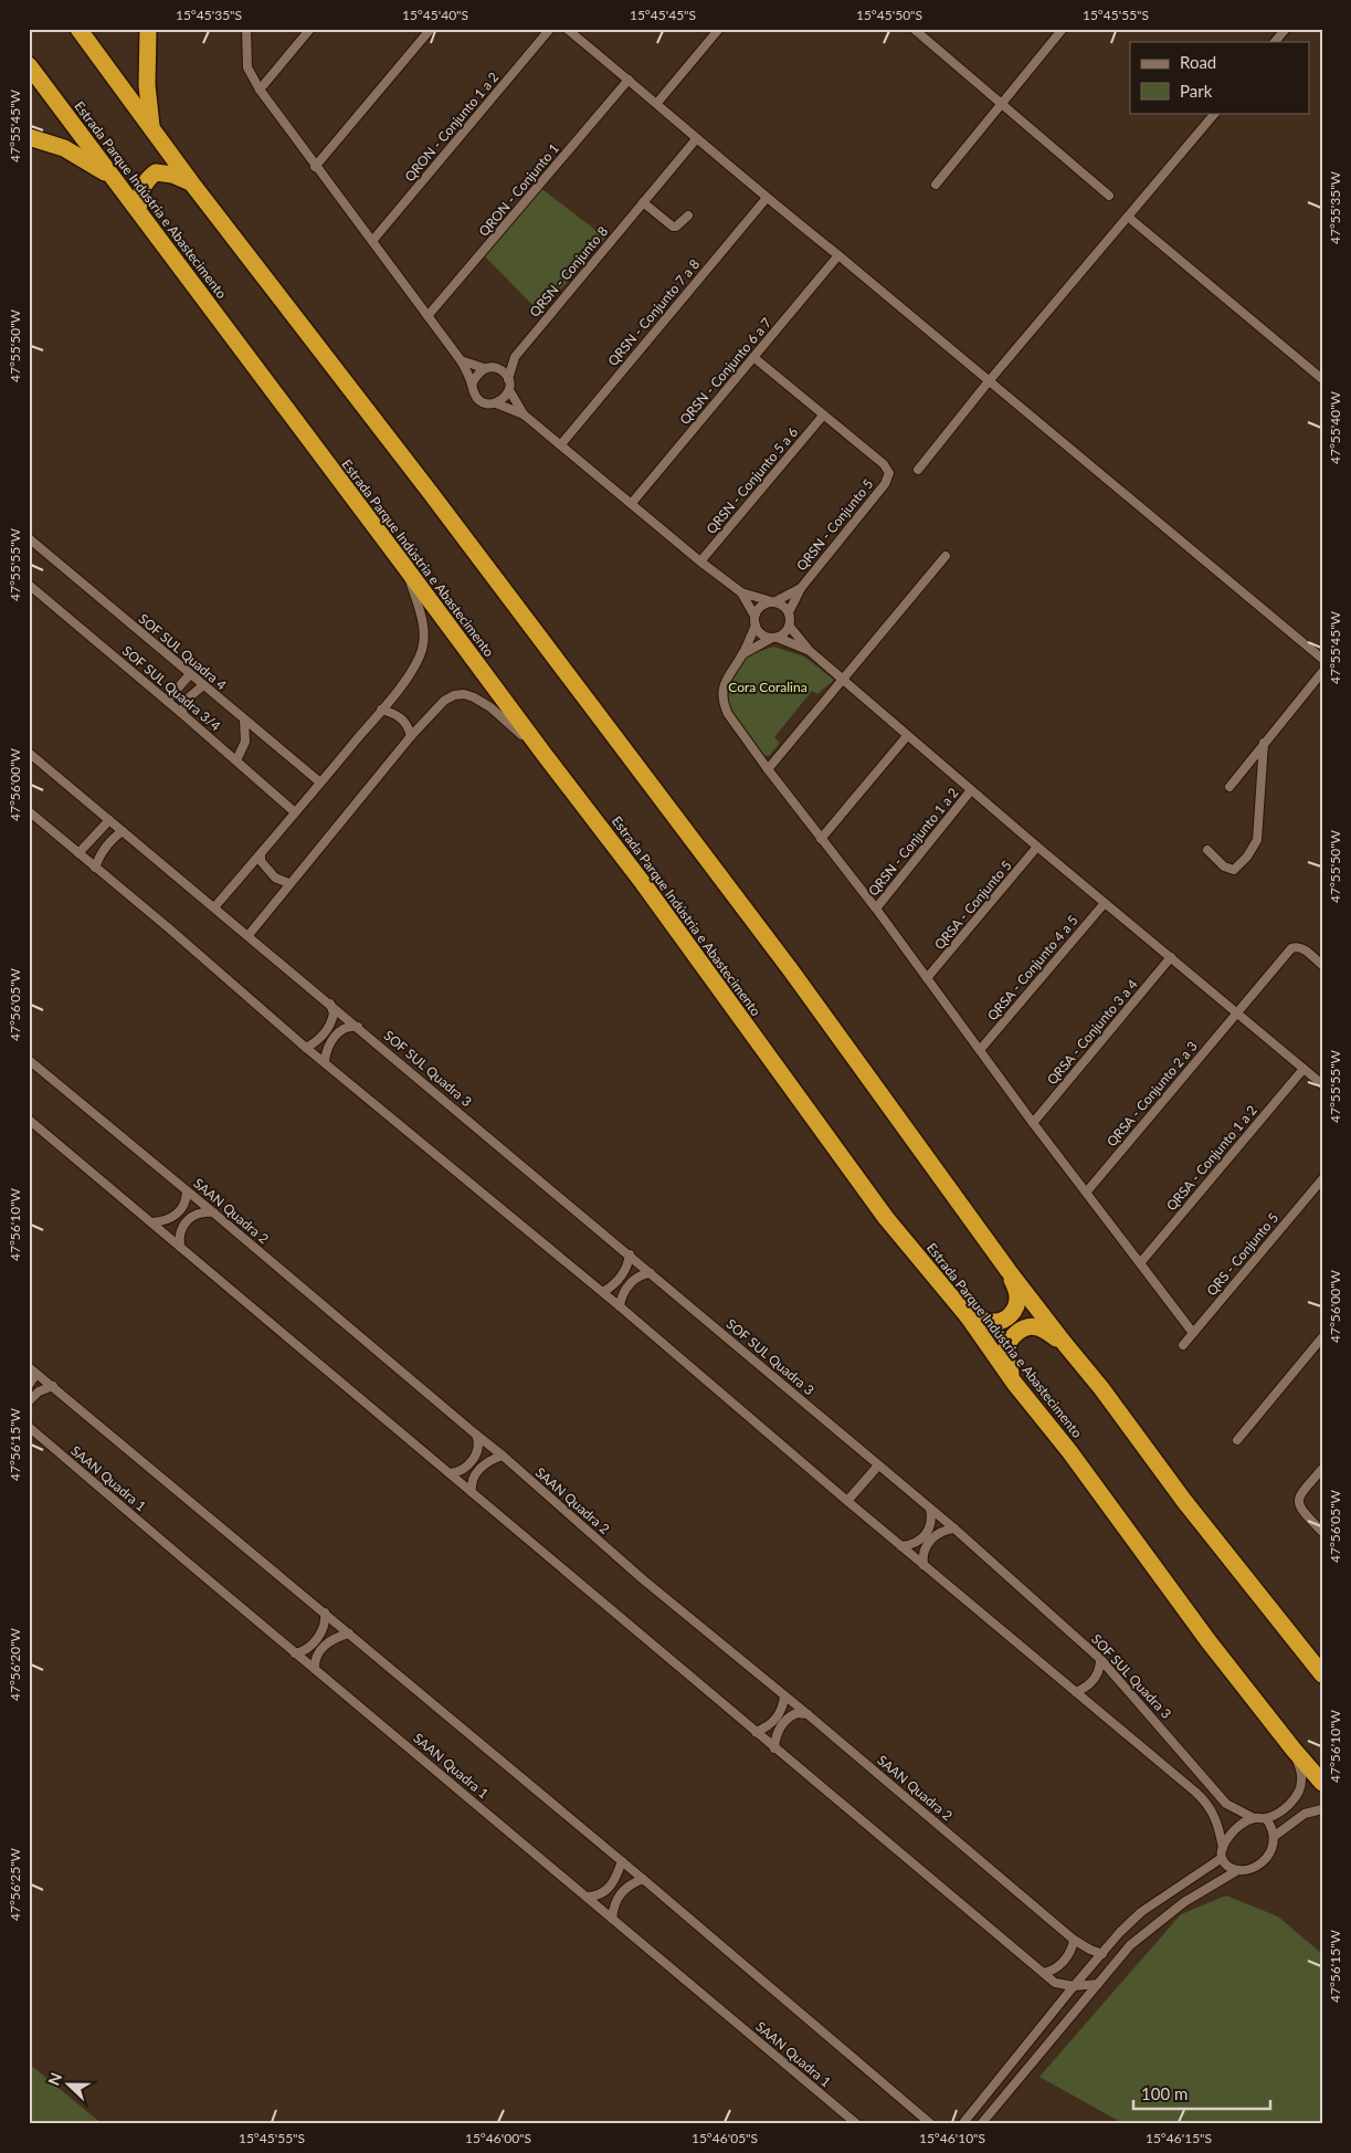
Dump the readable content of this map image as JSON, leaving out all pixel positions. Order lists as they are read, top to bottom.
{
  "streets": {
    "highway": ["Estrada Parque Indústria e Abastecimento"],
    "street": [
      "QRON - Conjunto 1 a 2",
      "QRON - Conjunto 1",
      "QRSN - Conjunto 8",
      "QRSN - Conjunto 7 a 8",
      "QRSN - Conjunto 6 a 7",
      "QRSN - Conjunto 5 a 6",
      "QRSN - Conjunto 5",
      "SOF SUL Quadra 4",
      "SOF SUL Quadra 3/4",
      "QRSN - Conjunto 1 a 2",
      "QRSA - Conjunto 5",
      "QRSA - Conjunto 4 a 5",
      "QRSA - Conjunto 3 a 4",
      "SOF SUL Quadra 3",
      "QRSA - Conjunto 2 a 3",
      "QRSA - Conjunto 1 a 2",
      "SAAN Quadra 2",
      "QRS - Conjunto 5",
      "SAAN Quadra 1"
    ]
  },
  "crossings": [
    ["QRSN - Conjunto 5 a 6", "QRSN - Conjunto 5"]
  ],
  "parks": ["Cora Coralina"],
  "legend": ["Road", "Park"],
  "scale_bar": "100 m",
  "north": "left",
  "coordinates": [
    "15°45'35\"S",
    "15°45'40\"S",
    "15°45'45\"S",
    "15°45'50\"S",
    "15°45'55\"S",
    "47°55'45\"W",
    "47°55'35\"W",
    "47°55'50\"W",
    "47°55'40\"W",
    "47°55'55\"W",
    "47°56'00\"W",
    "47°56'05\"W",
    "47°56'10\"W",
    "47°56'15\"W",
    "47°56'20\"W",
    "47°56'25\"W",
    "15°46'00\"S",
    "15°46'05\"S",
    "15°46'10\"S",
    "15°46'15\"S"
  ]
}
